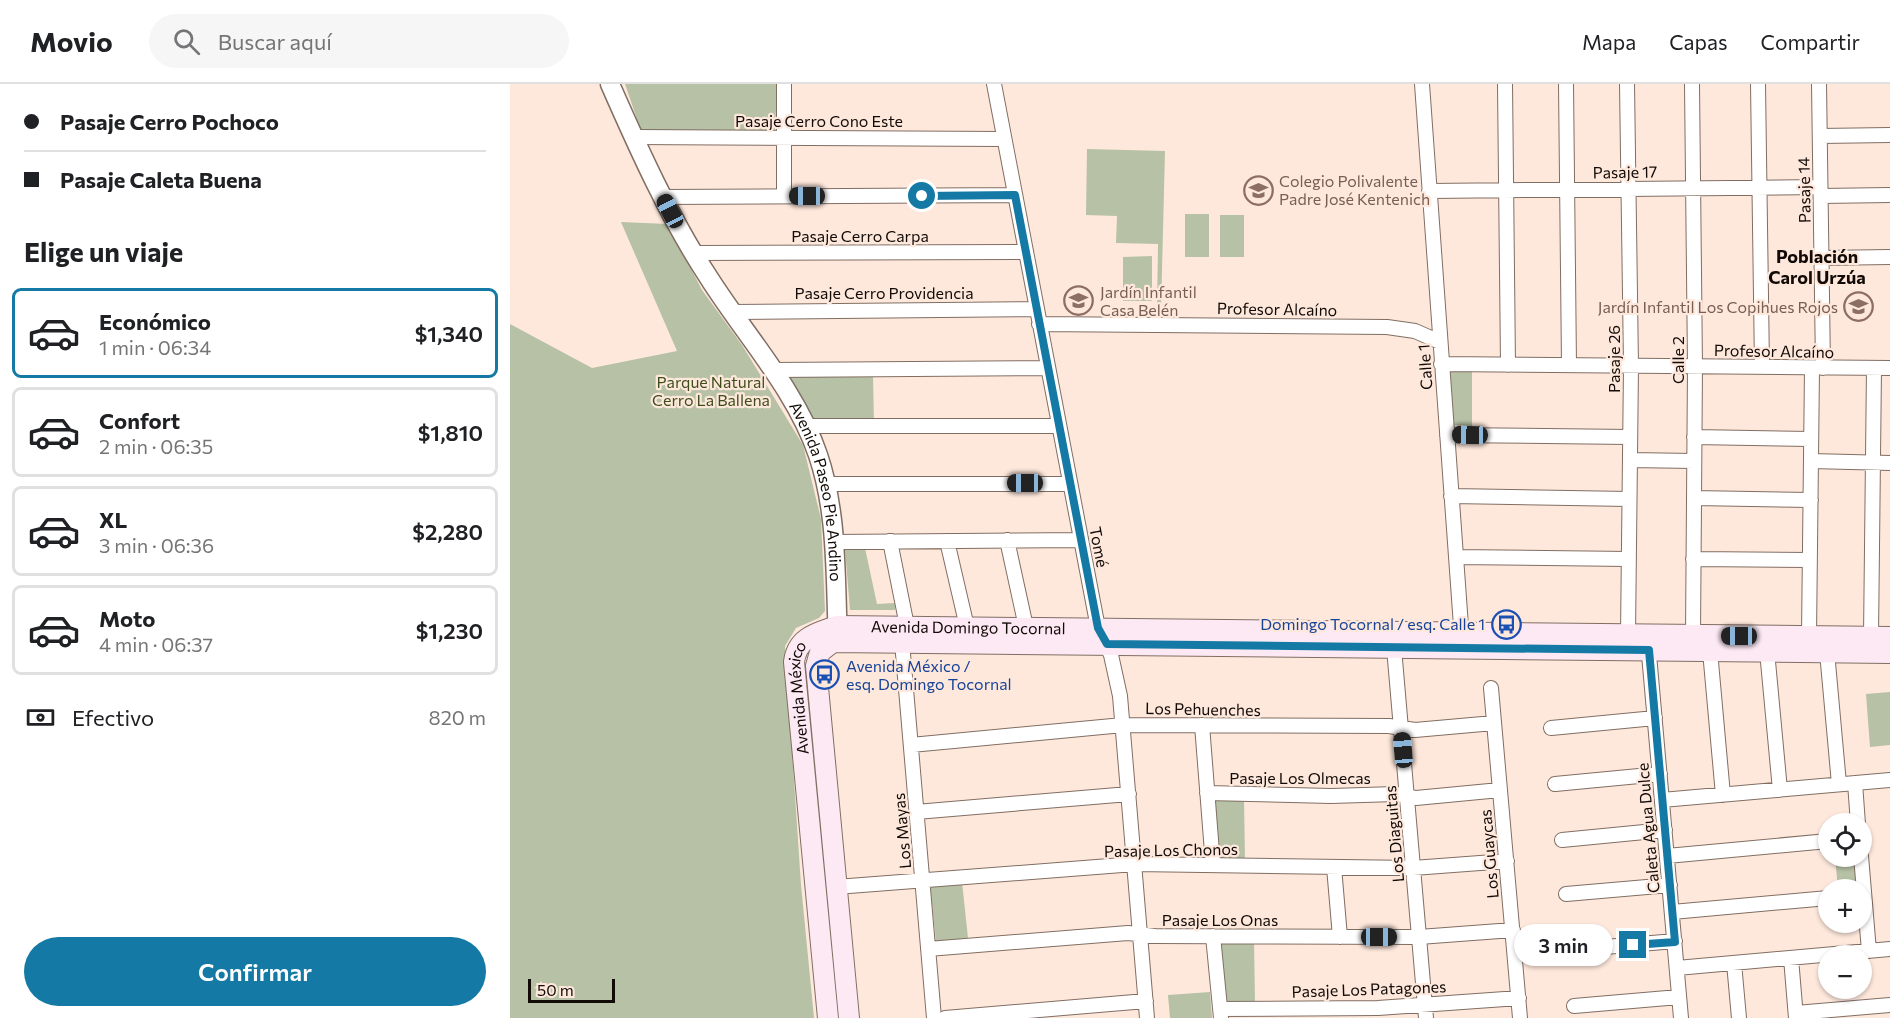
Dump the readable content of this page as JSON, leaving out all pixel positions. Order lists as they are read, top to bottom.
{
  "streets": {
    "main road": ["Avenida Domingo Tocornal", "Avenida México"],
    "street": [
      "Pasaje Cerro Cono Este",
      "Pasaje 17",
      "Pasaje 14",
      "Pasaje Cerro Carpa",
      "Pasaje Cerro Providencia",
      "Profesor Alcaíno",
      "Pasaje 26",
      "Calle 2",
      "Calle 1",
      "Avenida Paseo Pie Andino",
      "Tomé",
      "Los Pehuenches",
      "Pasaje Los Olmecas",
      "Caleta Agua Dulce",
      "Los Mayas",
      "Los Diaguitas",
      "Pasaje Los Chonos",
      "Los Guaycas",
      "Pasaje Los Onas",
      "Pasaje Los Patagones"
    ]
  },
  "crossings": [
    ["Pasaje Cerro Cono Este", "Avenida Paseo Pie Andino"],
    ["Pasaje Cerro Cono Este", "Tomé"],
    ["Pasaje 17", "Pasaje 14"],
    ["Pasaje 17", "Pasaje 26"],
    ["Pasaje 17", "Calle 2"],
    ["Pasaje 17", "Calle 1"],
    ["Pasaje 14", "Profesor Alcaíno"],
    ["Pasaje 14", "Avenida Domingo Tocornal"],
    ["Pasaje Cerro Carpa", "Avenida Paseo Pie Andino"],
    ["Pasaje Cerro Carpa", "Tomé"],
    ["Pasaje Cerro Providencia", "Avenida Paseo Pie Andino"],
    ["Pasaje Cerro Providencia", "Tomé"],
    ["Profesor Alcaíno", "Pasaje 26"],
    ["Profesor Alcaíno", "Calle 2"],
    ["Profesor Alcaíno", "Calle 1"],
    ["Profesor Alcaíno", "Tomé"],
    ["Pasaje 26", "Avenida Domingo Tocornal"],
    ["Pasaje 26", "Caleta Agua Dulce"],
    ["Calle 2", "Avenida Domingo Tocornal"],
    ["Calle 1", "Avenida Domingo Tocornal"],
    ["Avenida Paseo Pie Andino", "Avenida Domingo Tocornal"],
    ["Avenida Paseo Pie Andino", "Avenida México"],
    ["Tomé", "Avenida Domingo Tocornal"],
    ["Tomé", "Los Pehuenches"],
    ["Tomé", "Pasaje Los Chonos"],
    ["Tomé", "Pasaje Los Onas"],
    ["Avenida Domingo Tocornal", "Avenida México"],
    ["Avenida Domingo Tocornal", "Caleta Agua Dulce"],
    ["Avenida Domingo Tocornal", "Los Mayas"],
    ["Avenida Domingo Tocornal", "Los Diaguitas"],
    ["Avenida México", "Pasaje Los Chonos"],
    ["Los Pehuenches", "Los Mayas"],
    ["Los Pehuenches", "Los Diaguitas"],
    ["Los Pehuenches", "Los Guaycas"],
    ["Pasaje Los Olmecas", "Los Diaguitas"],
    ["Pasaje Los Olmecas", "Los Guaycas"],
    ["Los Mayas", "Pasaje Los Chonos"],
    ["Los Mayas", "Pasaje Los Onas"],
    ["Los Diaguitas", "Pasaje Los Chonos"],
    ["Los Diaguitas", "Pasaje Los Onas"],
    ["Los Diaguitas", "Pasaje Los Patagones"],
    ["Pasaje Los Chonos", "Los Guaycas"],
    ["Los Guaycas", "Pasaje Los Onas"],
    ["Los Guaycas", "Pasaje Los Patagones"]
  ],
  "districts": ["Población Carol Urzúa"],
  "parks": ["Parque Natural Cerro La Ballena"],
  "places": {
    "school or university": ["Colegio Polivalente Padre José Kentenich", "Jardín Infantil Casa Belén", "Jardín Infantil Los Copihues Rojos"],
    "bus stop": ["Domingo Tocornal / esq. Calle 1", "Avenida México / esq. Domingo Tocornal"]
  },
  "scale_bar": "50 m",
  "page": {
    "header": "Movio",
    "search": "Buscar aquí",
    "nav": ["Mapa", "Capas", "Compartir"],
    "banner": ["Pasaje Cerro Pochoco", "Pasaje Caleta Buena"],
    "heading": "Elige un viaje",
    "list": [
      {
        "name": "Económico",
        "note": "1 min · 06:34",
        "value": "$1,340"
      },
      {
        "name": "Confort",
        "note": "2 min · 06:35",
        "value": "$1,810"
      },
      {
        "name": "XL",
        "note": "3 min · 06:36",
        "value": "$2,280"
      },
      {
        "name": "Moto",
        "note": "4 min · 06:37",
        "value": "$1,230"
      }
    ],
    "pay": ["Efectivo", "820 m"],
    "map_buttons": ["+", "−"],
    "bubble": "3 min",
    "buttons": "Confirmar",
    "scale": "50 m"
  }
}
